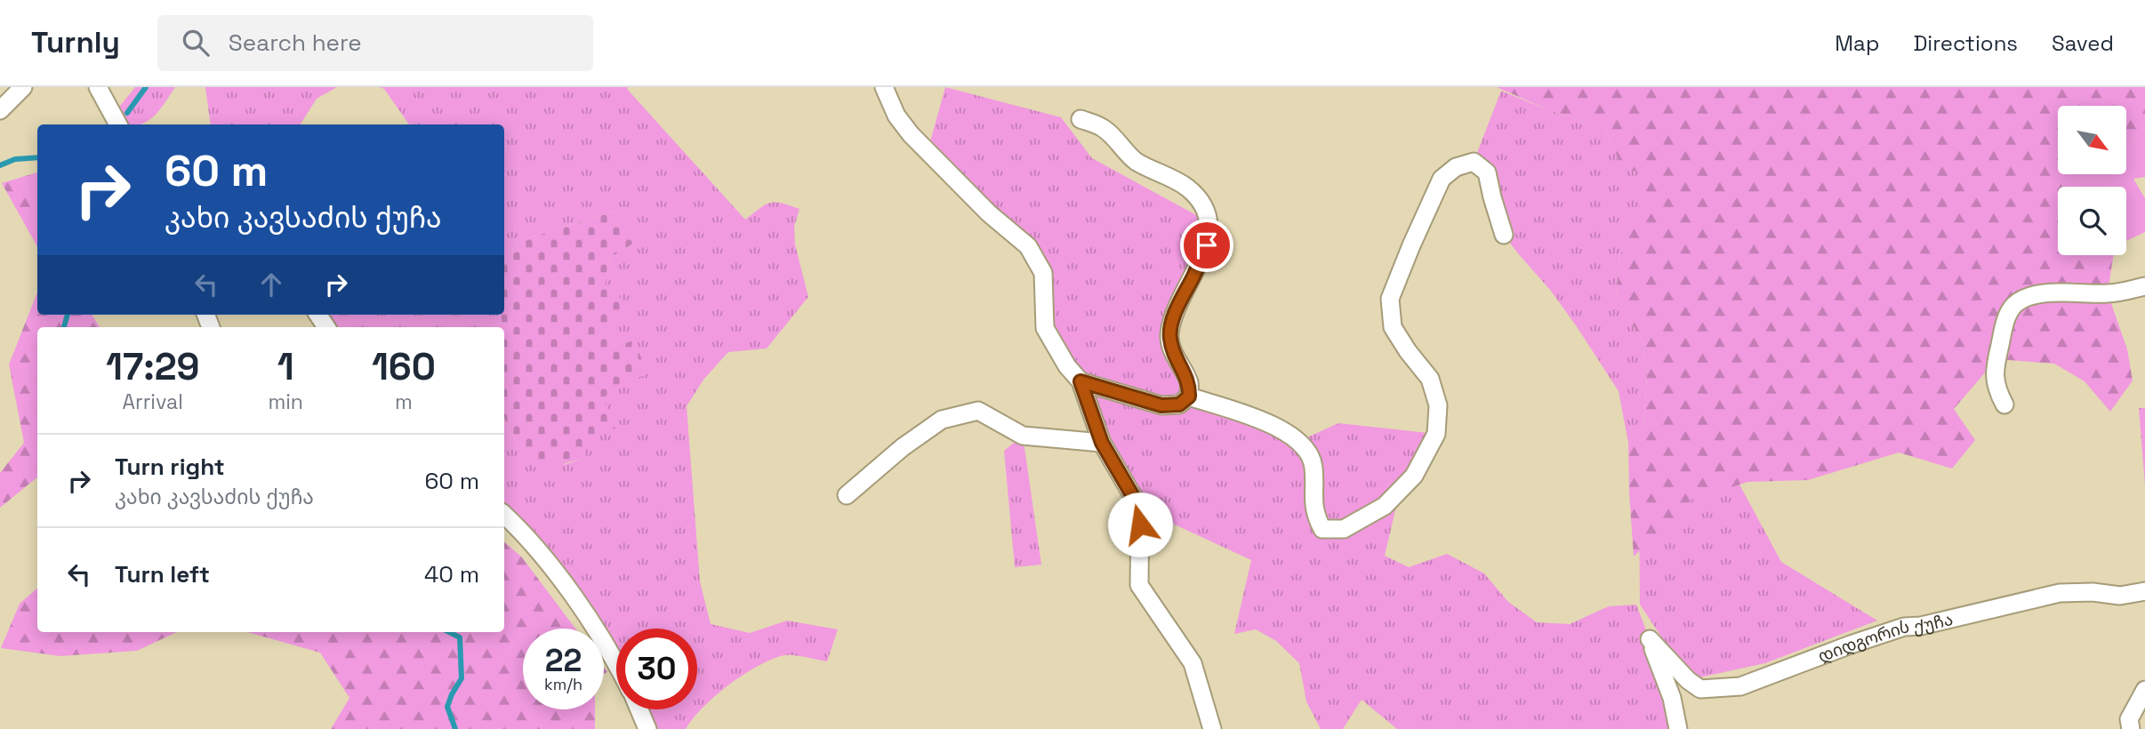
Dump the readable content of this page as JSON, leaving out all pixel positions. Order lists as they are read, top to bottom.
{
  "streets": {
    "street": ["დიდგორის ქუჩა"]
  },
  "north": "bottom right",
  "page": {
    "header": "Turnly",
    "search": "Search here",
    "nav": ["Map", "Directions", "Saved"],
    "turn": ["60 m", "კახი კავსაძის ქუჩა"],
    "eta": [
      "17:29",
      "Arrival",
      "1",
      "min",
      "160",
      "m"
    ],
    "list": [
      {
        "name": "Turn right",
        "note": "კახი კავსაძის ქუჩა",
        "value": "60 m"
      },
      {
        "name": "Turn left",
        "value": "40 m"
      }
    ],
    "speed": "22 km/h",
    "limit": "30"
  }
}
